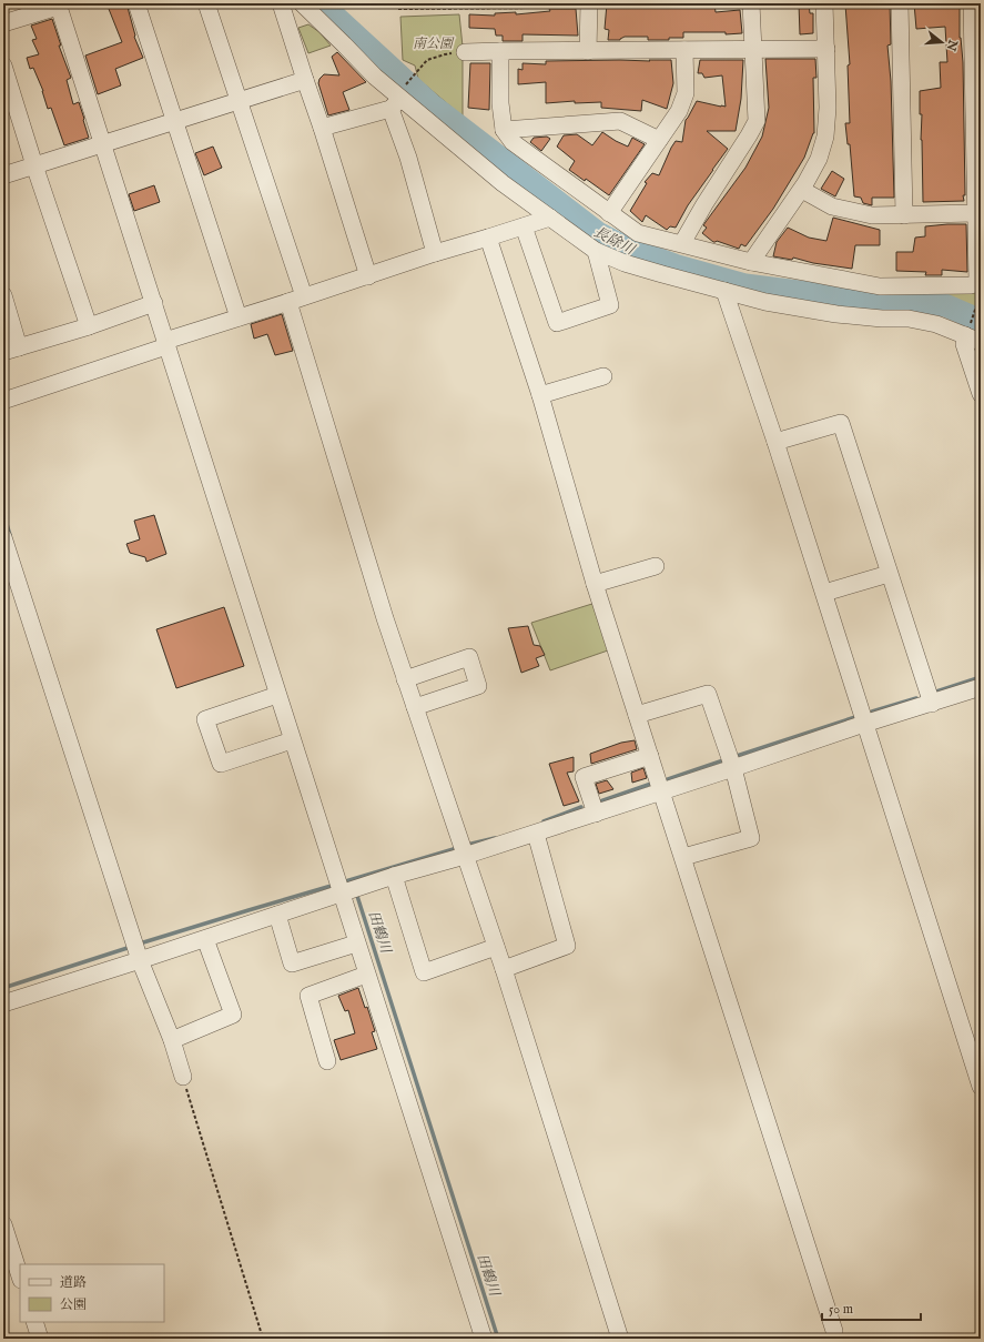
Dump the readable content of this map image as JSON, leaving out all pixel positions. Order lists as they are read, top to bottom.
{
  "water": ["長除川", "田鶴川"],
  "parks": ["南公園"],
  "legend": ["道路", "公園"],
  "scale_bar": "50 m",
  "north": "right"
}
